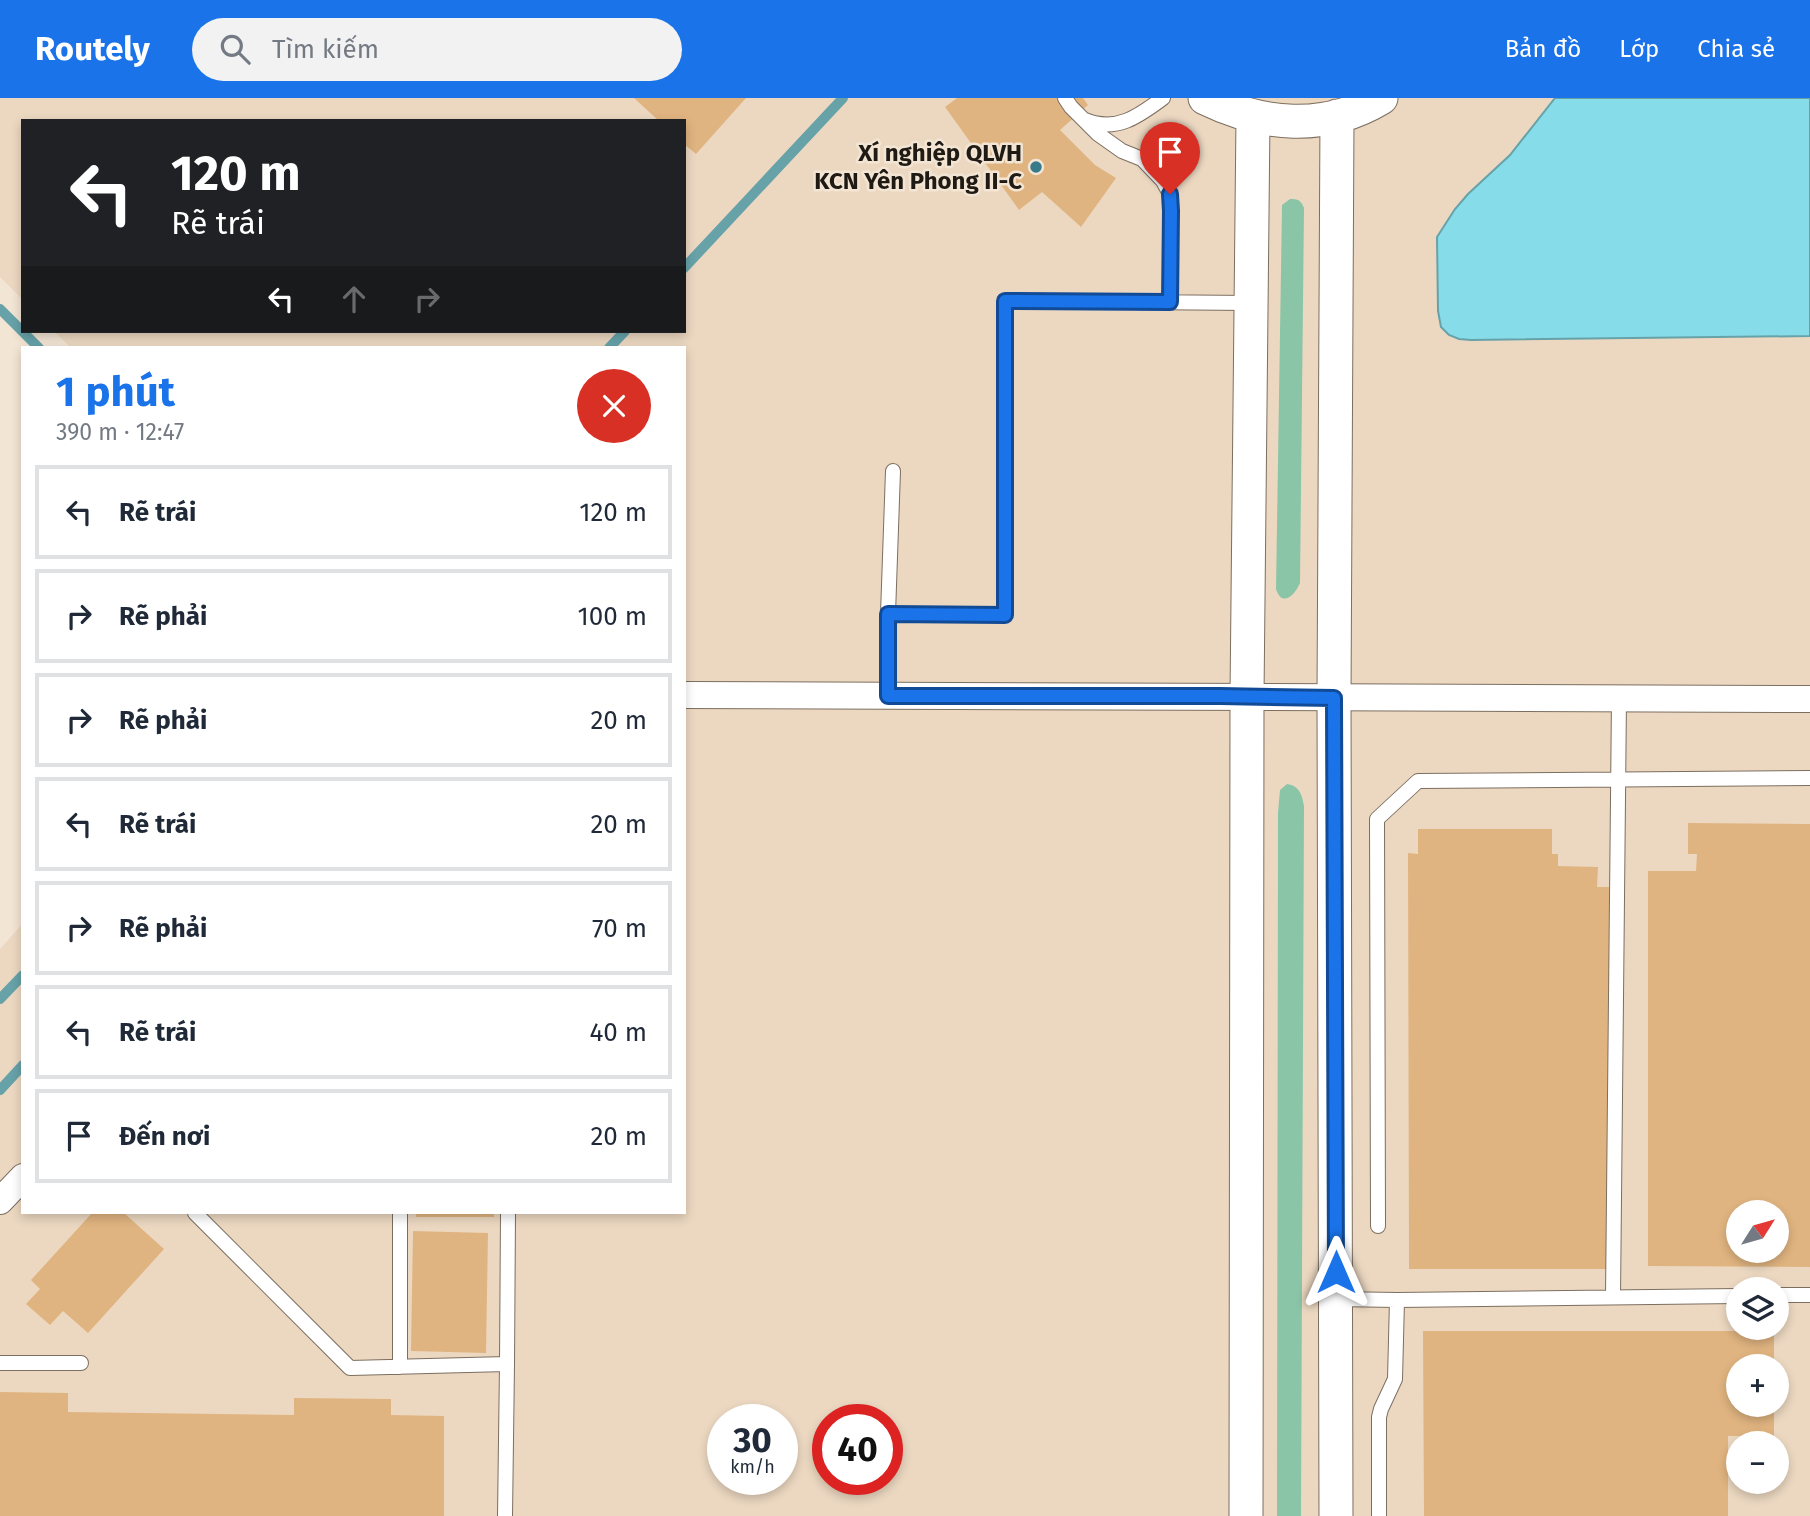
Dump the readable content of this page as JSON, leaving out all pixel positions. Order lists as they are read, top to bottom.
{
  "places": ["Xí nghiệp QLVH KCN Yên Phong II-C"],
  "north": "top right",
  "page": {
    "header": "Routely",
    "search": "Tìm kiếm",
    "nav": ["Bản đồ", "Lớp", "Chia sẻ"],
    "turn": ["120 m", "Rẽ trái"],
    "heading": ["1 phút", "390 m · 12:47"],
    "list": [
      {
        "name": "Rẽ trái",
        "value": "120 m"
      },
      {
        "name": "Rẽ phải",
        "value": "100 m"
      },
      {
        "name": "Rẽ phải",
        "value": "20 m"
      },
      {
        "name": "Rẽ trái",
        "value": "20 m"
      },
      {
        "name": "Rẽ phải",
        "value": "70 m"
      },
      {
        "name": "Rẽ trái",
        "value": "40 m"
      },
      {
        "name": "Đến nơi",
        "value": "20 m"
      }
    ],
    "map_buttons": ["+", "−"],
    "speed": "30 km/h",
    "limit": "40"
  }
}
